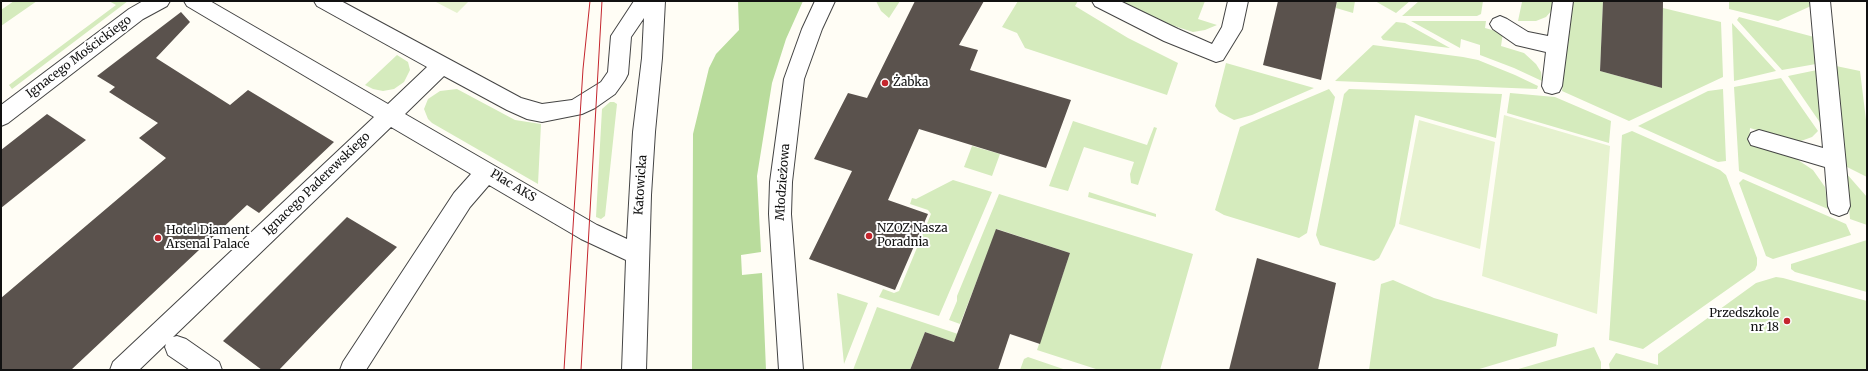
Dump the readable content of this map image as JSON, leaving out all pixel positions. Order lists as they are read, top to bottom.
{
  "streets": {
    "street": [
      "Ignacego Mościckiego",
      "Młodzieżowa",
      "Ignacego Paderewskiego",
      "Katowicka",
      "Plac AKS"
    ]
  },
  "crossings": [
    ["Ignacego Paderewskiego", "Plac AKS"],
    ["Katowicka", "Plac AKS"]
  ],
  "places": [
    "Żabka",
    "NZOZ Nasza Poradnia",
    "Hotel Diament Arsenal Palace",
    "Przedszkole nr 18"
  ]
}
